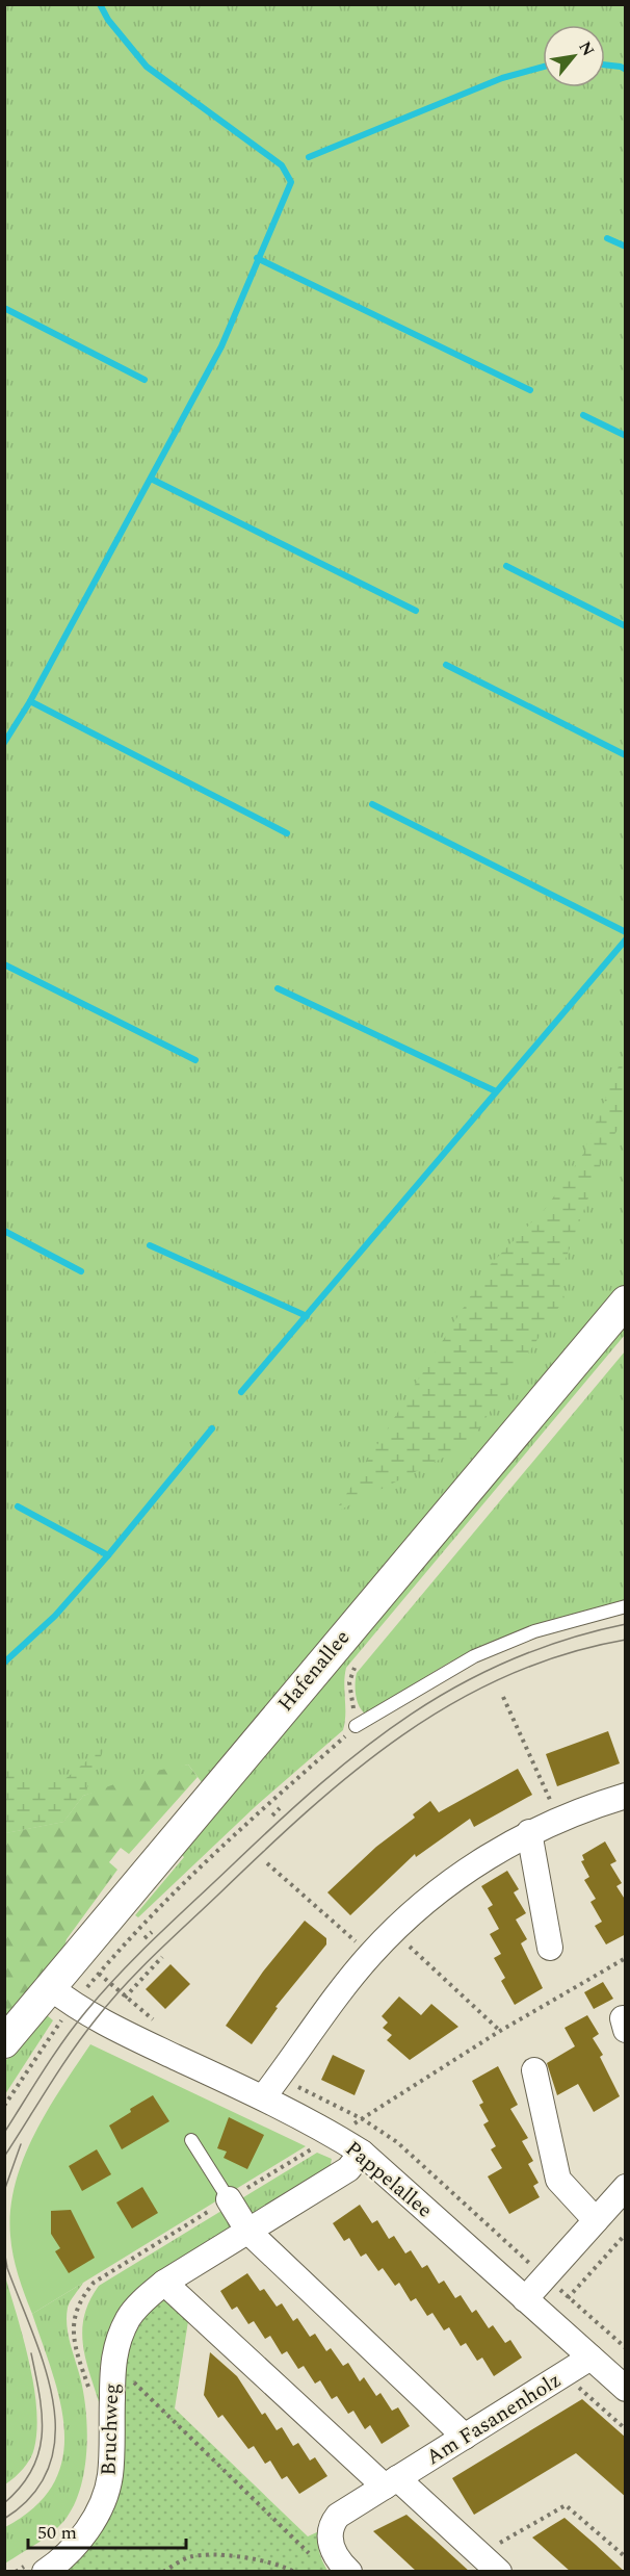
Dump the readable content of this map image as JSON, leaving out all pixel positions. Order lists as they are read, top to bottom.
{
  "streets": {
    "street": [
      "Hafenallee",
      "Pappelallee",
      "Am Fasanenholz",
      "Bruchweg"
    ]
  },
  "crossings": [
    ["Hafenallee", "Pappelallee"],
    ["Pappelallee", "Am Fasanenholz"],
    ["Pappelallee", "Bruchweg"]
  ],
  "scale_bar": "50 m",
  "north": "top right"
}
